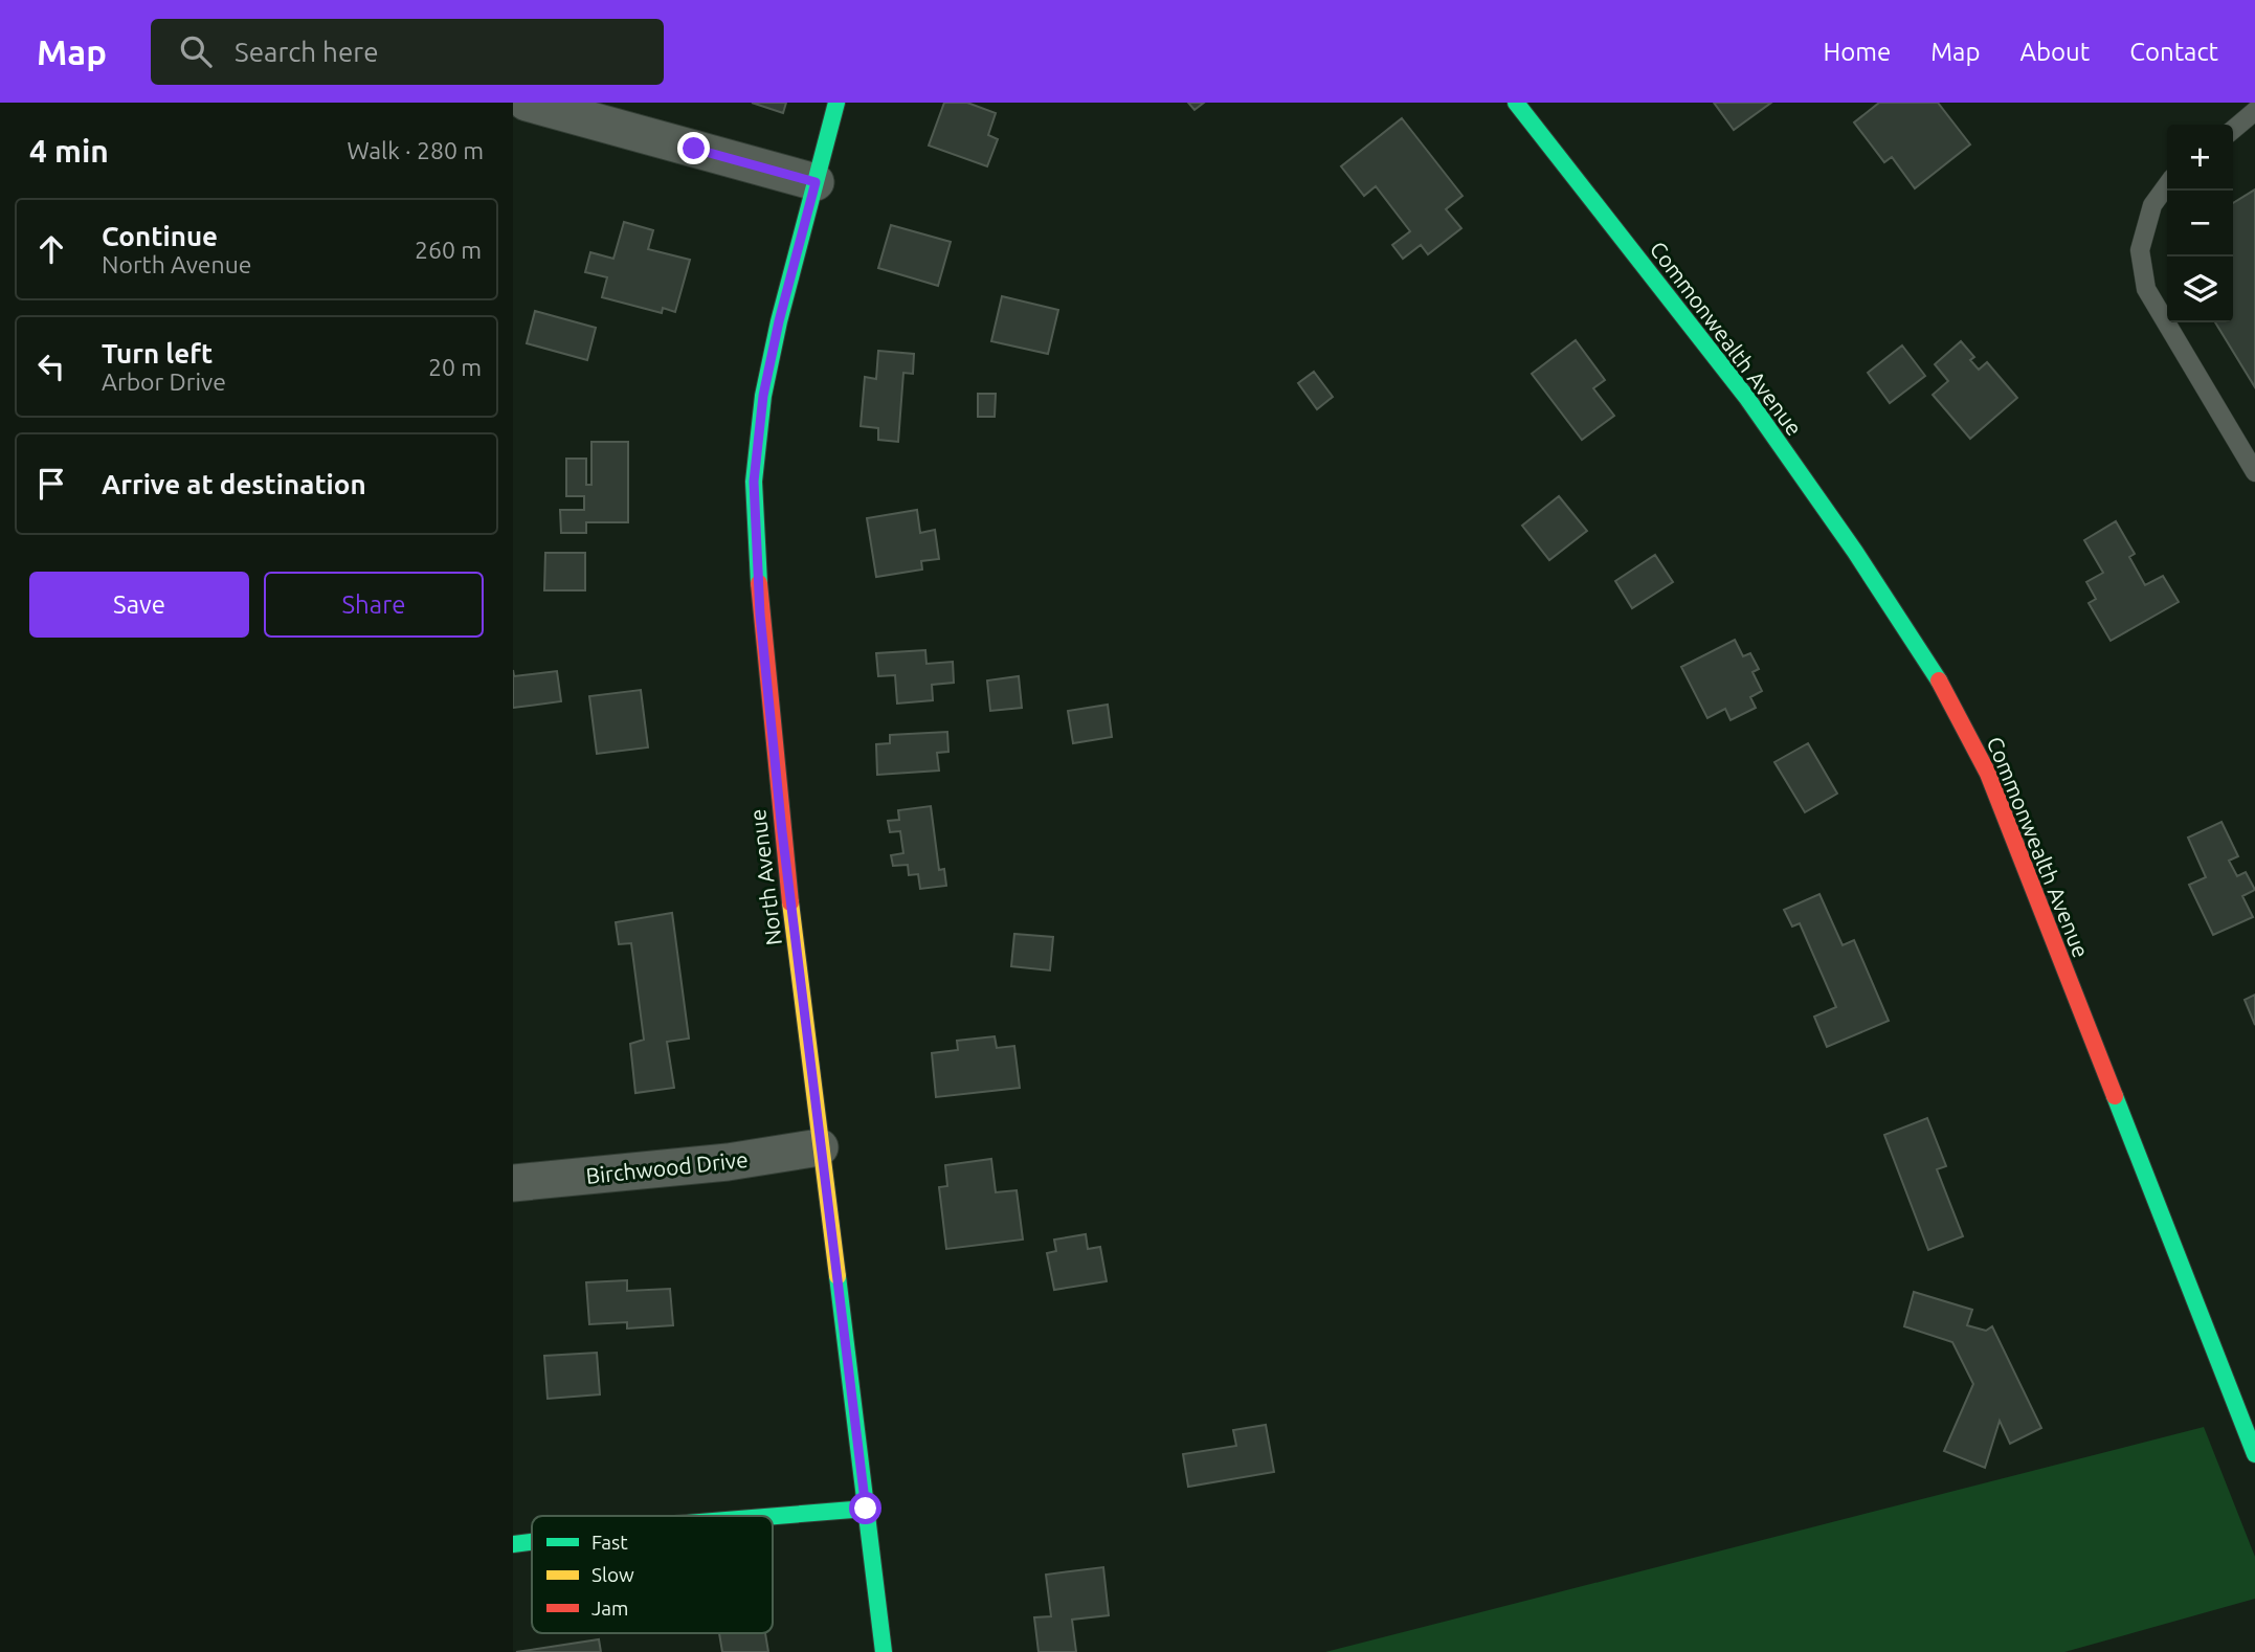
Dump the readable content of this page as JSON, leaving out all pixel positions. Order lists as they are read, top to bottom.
{
  "streets": {
    "street": ["Commonwealth Avenue", "North Avenue", "Birchwood Drive"]
  },
  "crossings": [
    ["North Avenue", "Birchwood Drive"]
  ],
  "legend": ["Fast", "Slow", "Jam"],
  "page": {
    "header": "Map",
    "search": "Search here",
    "nav": [
      "Home",
      "Map",
      "About",
      "Contact"
    ],
    "heading": ["4 min", "Walk · 280 m"],
    "map_buttons": ["+", "−"],
    "list": [
      ["Continue", "North Avenue", "260 m"],
      ["Turn left", "Arbor Drive", "20 m"],
      "Arrive at destination"
    ],
    "buttons": ["Save", "Share"]
  }
}
